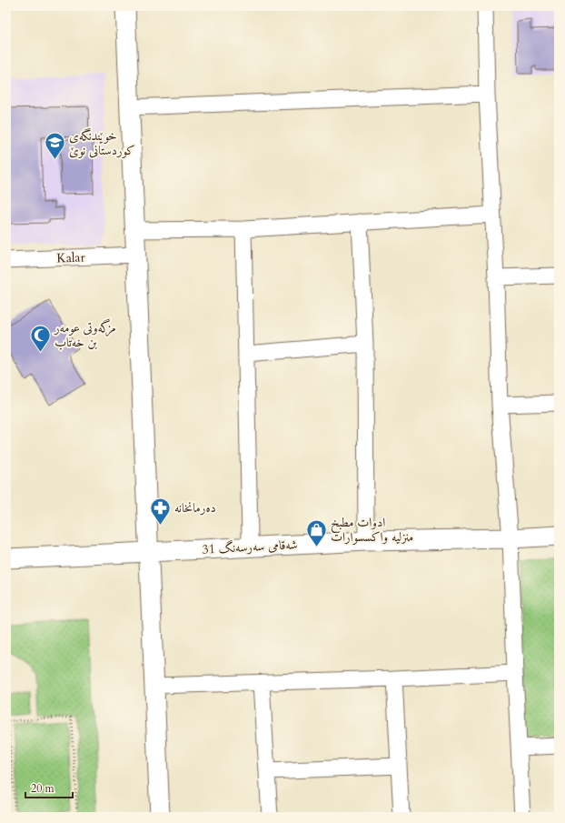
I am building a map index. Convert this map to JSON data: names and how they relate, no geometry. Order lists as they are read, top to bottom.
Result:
{
  "streets": {
    "street": ["Kalar", "شەقامی سەرسەنگ 31"]
  },
  "places": {
    "school or university": ["خوێندنگەی کوردستانی نوێ"],
    "mosque": ["مزگەوتی عومەر بن خەتاب"],
    "pharmacy": ["دەرمانخانە"],
    "shop": ["ادوات مطبخ منزليه واكسسوارات"]
  },
  "scale_bar": "20 m"
}
